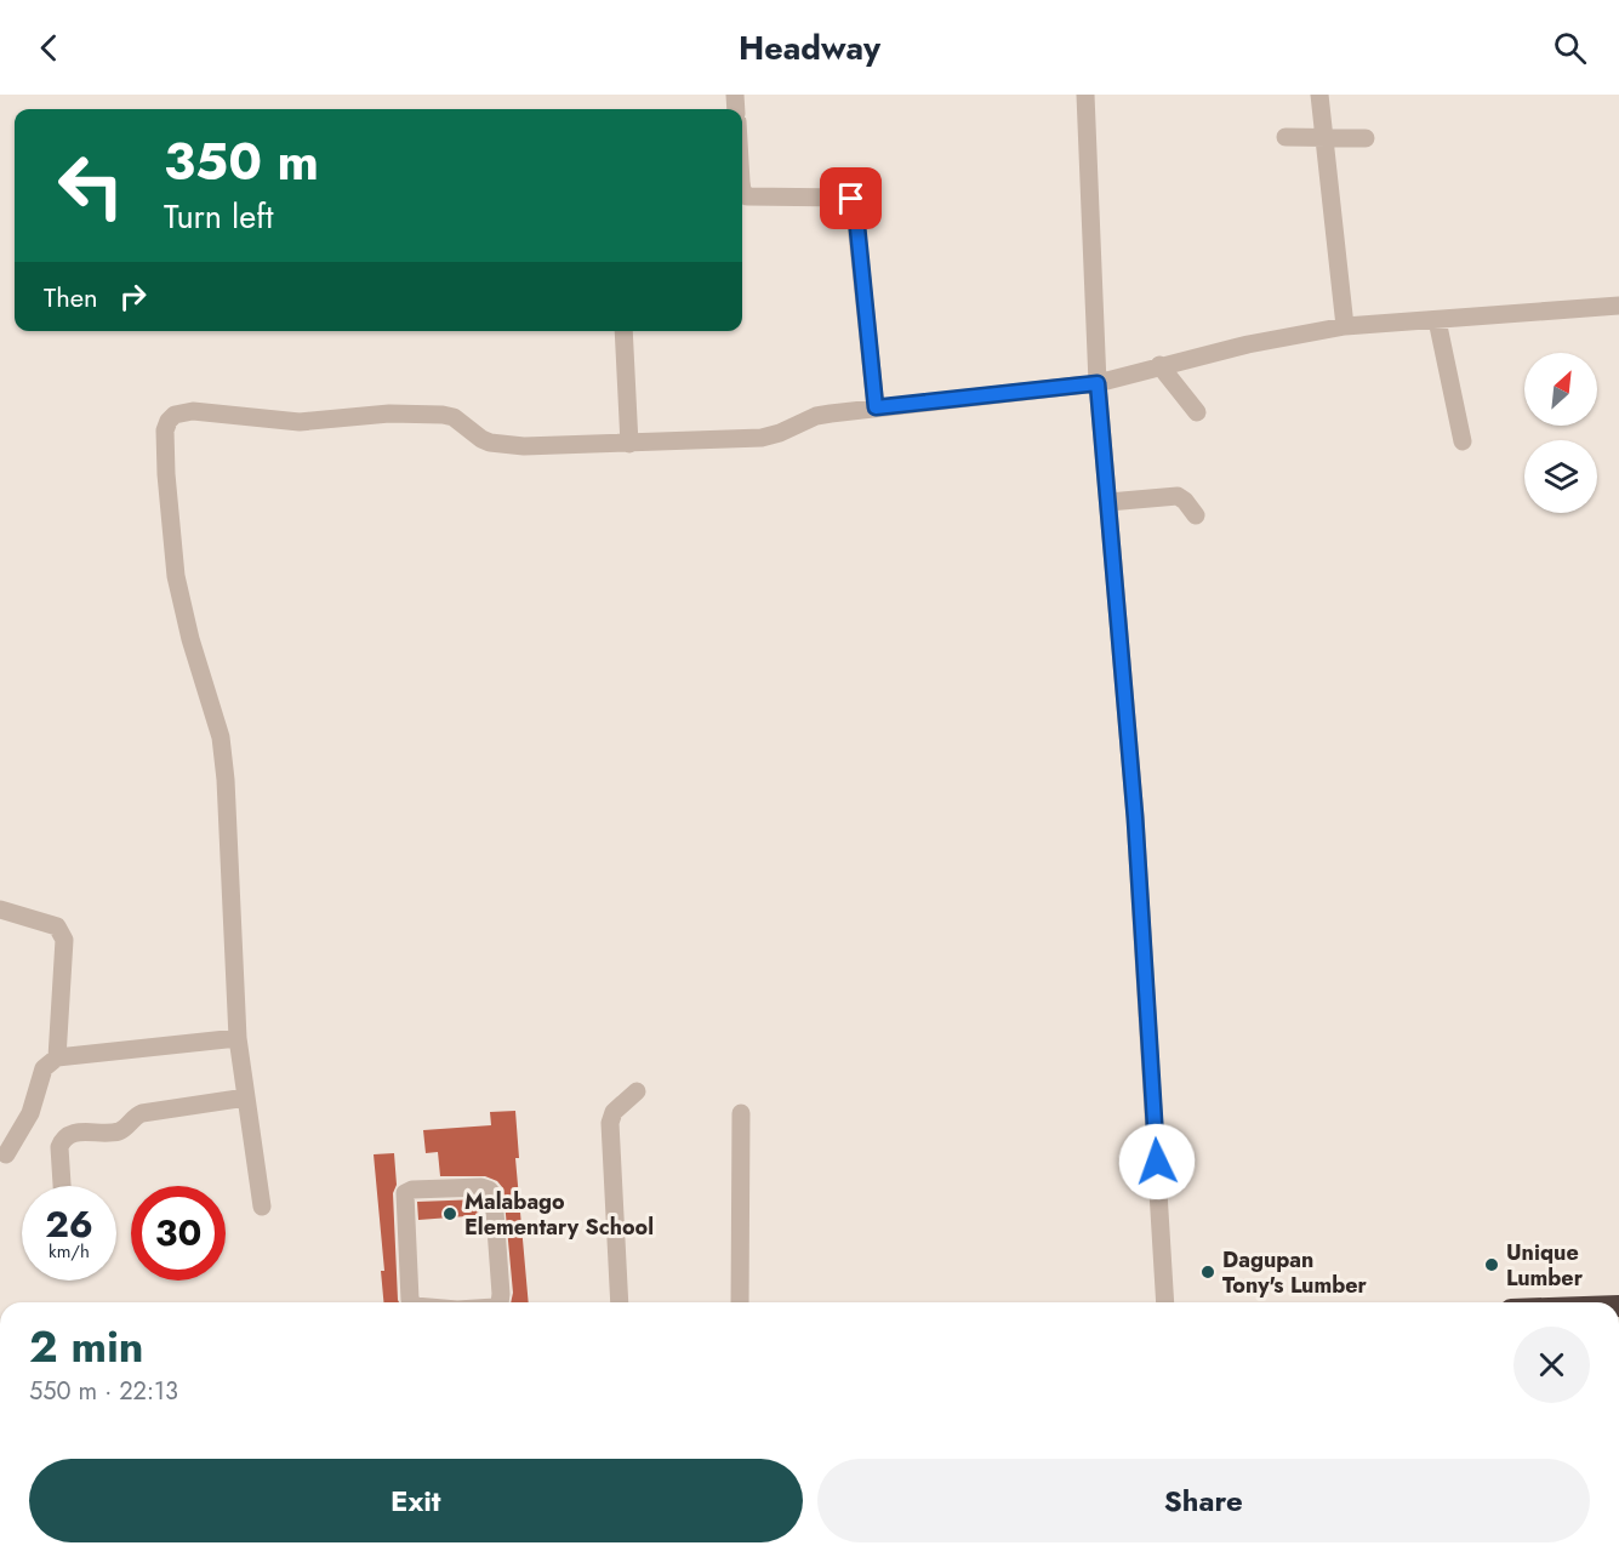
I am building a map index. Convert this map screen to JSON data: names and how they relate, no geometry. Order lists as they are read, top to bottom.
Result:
{
  "places": ["Malabago Elementary School", "Unique Lumber", "Dagupan Tony's Lumber"],
  "north": "top right",
  "page": {
    "header": "Headway",
    "turn": ["350 m", "Turn left"],
    "then": "Then",
    "speed": "26 km/h",
    "limit": "30",
    "heading": ["2 min", "550 m · 22:13"],
    "buttons": ["Exit", "Share"]
  }
}
